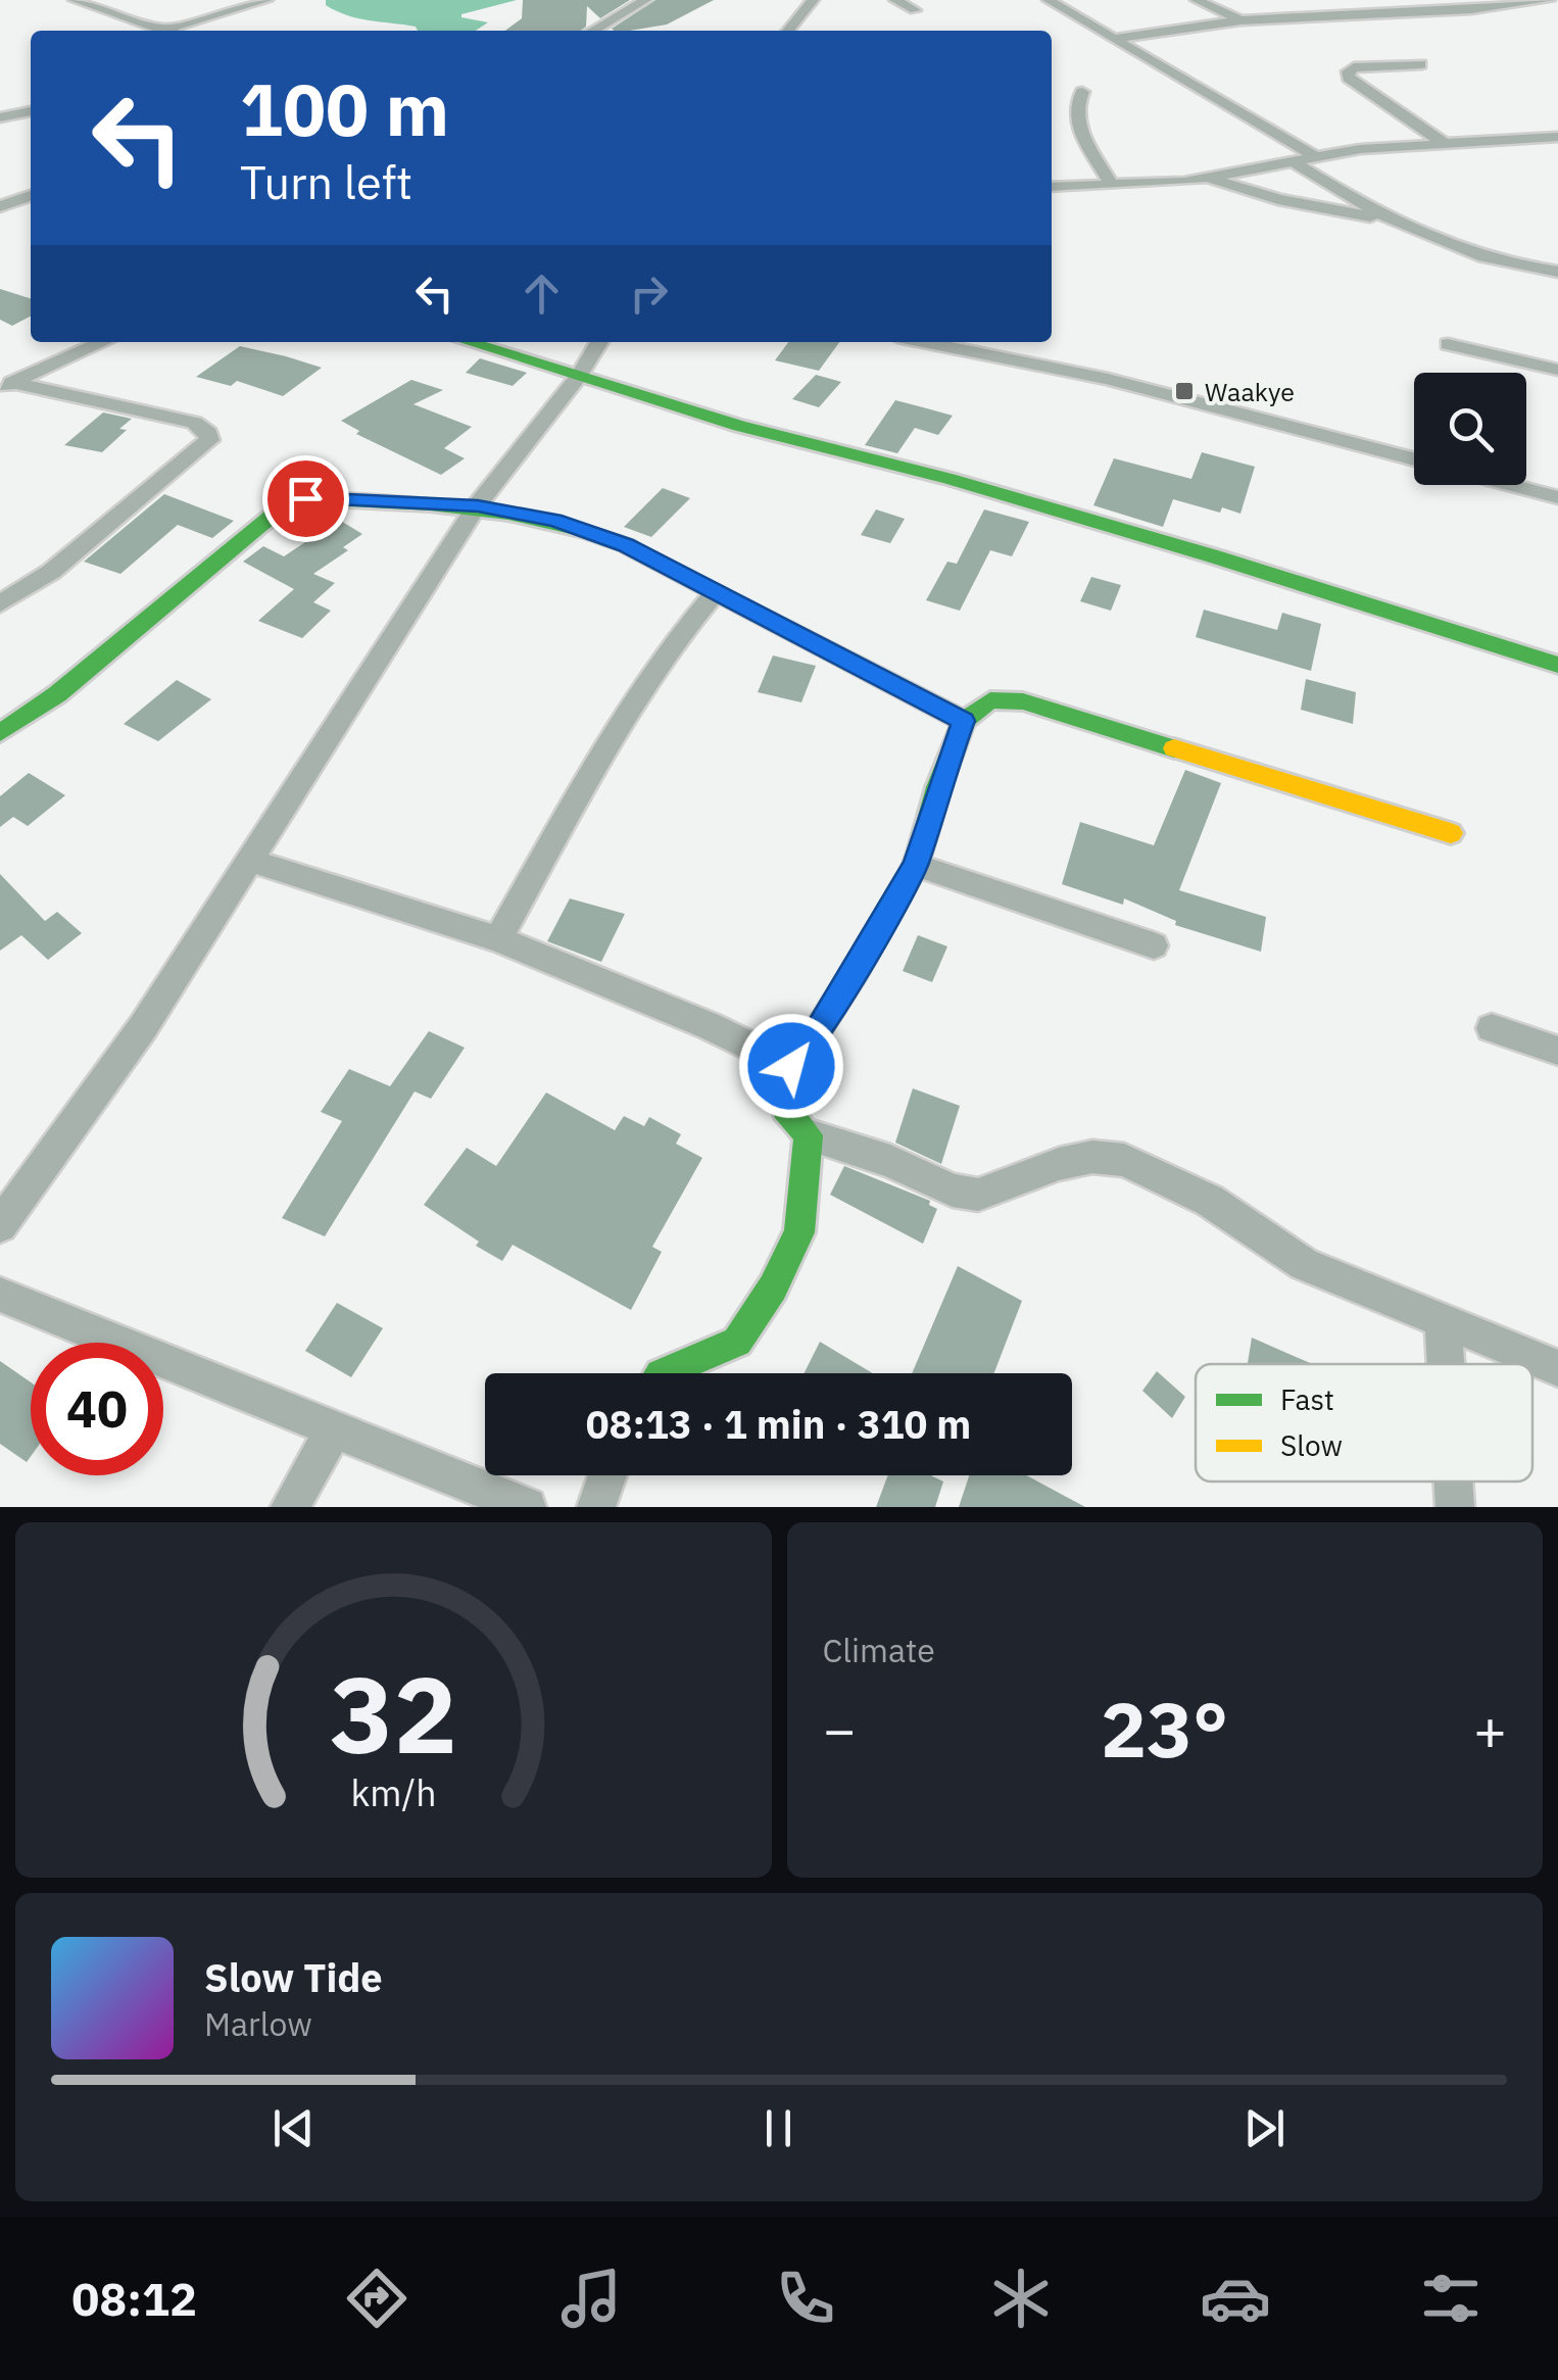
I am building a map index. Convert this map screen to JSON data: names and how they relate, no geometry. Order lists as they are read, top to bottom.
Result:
{
  "places": {
    "transit": ["Waakye"]
  },
  "legend": ["Fast", "Slow"],
  "page": {
    "turn": ["100 m", "Turn left"],
    "limit": "40",
    "trip": "08:13 · 1 min · 310 m",
    "tile": "Climate",
    "heat": ["−", "23°", "+"],
    "song": ["Slow Tide", "Marlow"],
    "tabs": "08:12",
    "gauge": ["32", "km/h"]
  }
}
